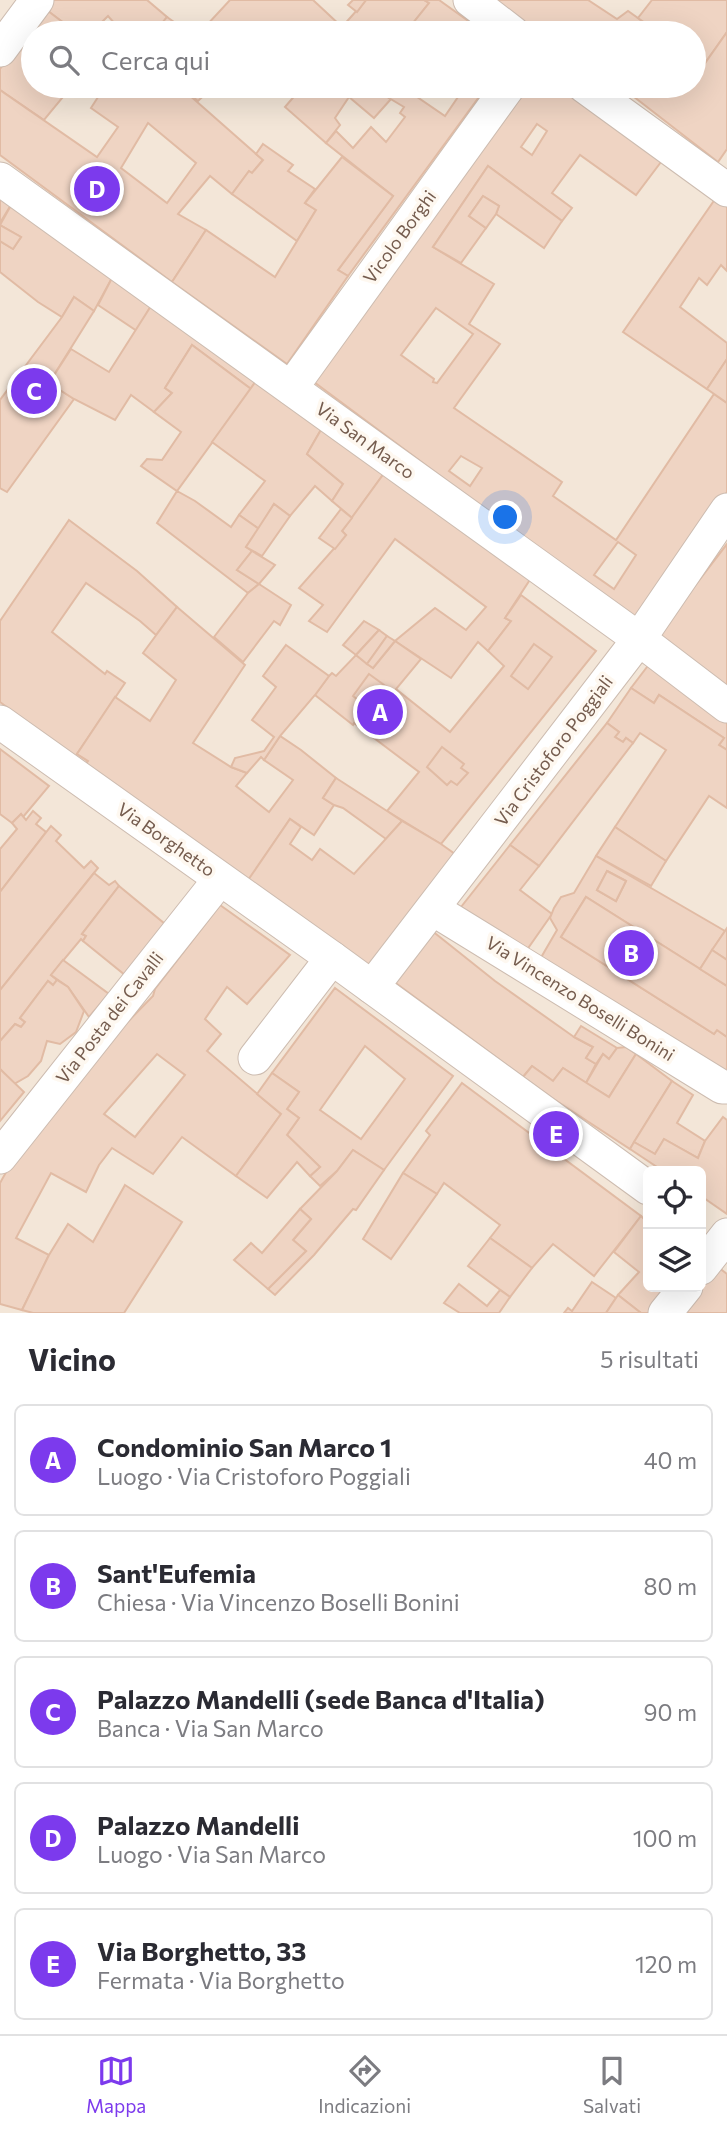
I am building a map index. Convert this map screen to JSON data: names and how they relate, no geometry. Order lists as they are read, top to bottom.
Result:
{
  "streets": {
    "street": [
      "Vicolo Borghi",
      "Via San Marco",
      "Via Cristoforo Poggiali",
      "Via Borghetto",
      "Via Vincenzo Boselli Bonini",
      "Via Posta dei Cavalli"
    ]
  },
  "crossings": [
    ["Vicolo Borghi", "Via San Marco"],
    ["Via San Marco", "Via Cristoforo Poggiali"],
    ["Via Cristoforo Poggiali", "Via Borghetto"],
    ["Via Cristoforo Poggiali", "Via Vincenzo Boselli Bonini"],
    ["Via Borghetto", "Via Posta dei Cavalli"]
  ],
  "page": {
    "search": "Cerca qui",
    "pins": [
      "D",
      "C",
      "A",
      "B",
      "E"
    ],
    "heading": ["Vicino", "5 risultati"],
    "list": [
      {
        "mark": "A",
        "name": "Condominio San Marco 1",
        "note": "Luogo · Via Cristoforo Poggiali",
        "value": "40 m"
      },
      {
        "mark": "B",
        "name": "Sant'Eufemia",
        "note": "Chiesa · Via Vincenzo Boselli Bonini",
        "value": "80 m"
      },
      {
        "mark": "C",
        "name": "Palazzo Mandelli (sede Banca d'Italia)",
        "note": "Banca · Via San Marco",
        "value": "90 m"
      },
      {
        "mark": "D",
        "name": "Palazzo Mandelli",
        "note": "Luogo · Via San Marco",
        "value": "100 m"
      },
      {
        "mark": "E",
        "name": "Via Borghetto, 33",
        "note": "Fermata · Via Borghetto",
        "value": "120 m"
      }
    ],
    "nav": ["Mappa", "Indicazioni", "Salvati"]
  }
}
